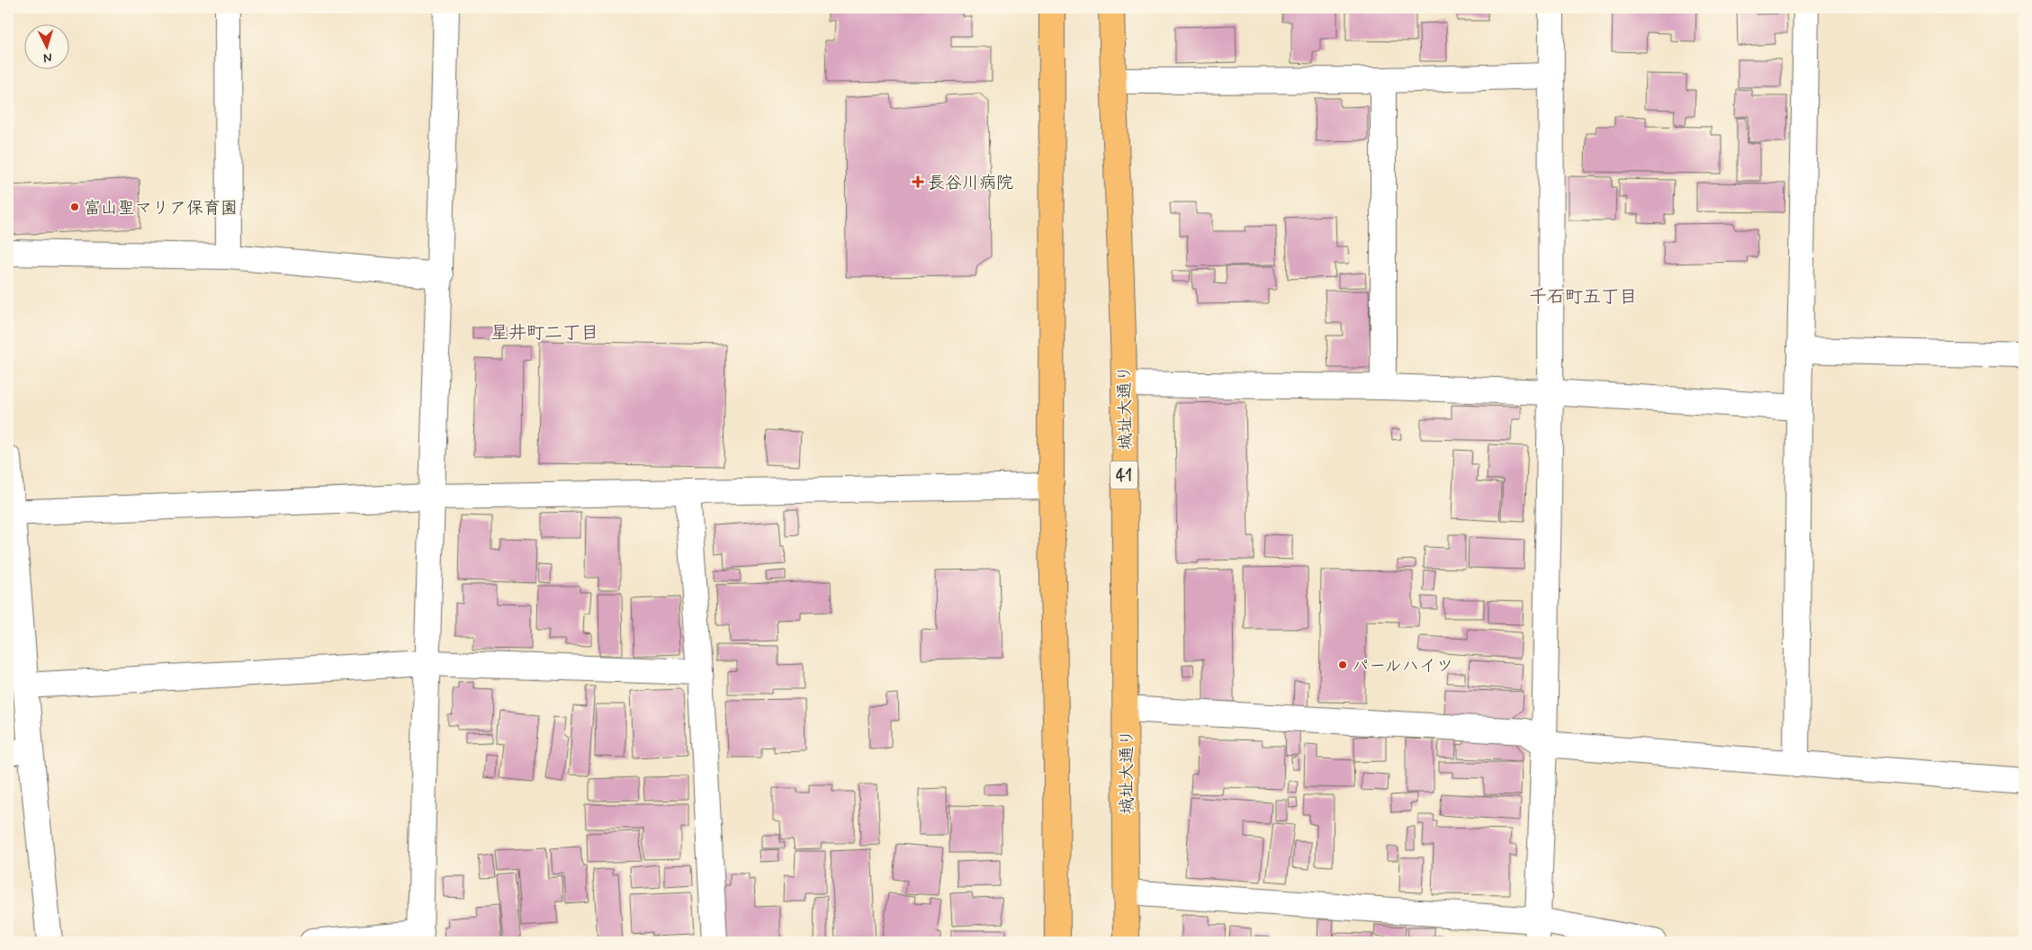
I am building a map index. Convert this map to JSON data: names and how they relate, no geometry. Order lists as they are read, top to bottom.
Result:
{
  "streets": {
    "highway": ["城址大通り", "41"]
  },
  "districts": ["千石町五丁目", "星井町二丁目"],
  "places": {
    "health": ["長谷川病院"],
    "other": ["富山聖マリア保育園", "パールハイツ"]
  },
  "north": "bottom"
}
